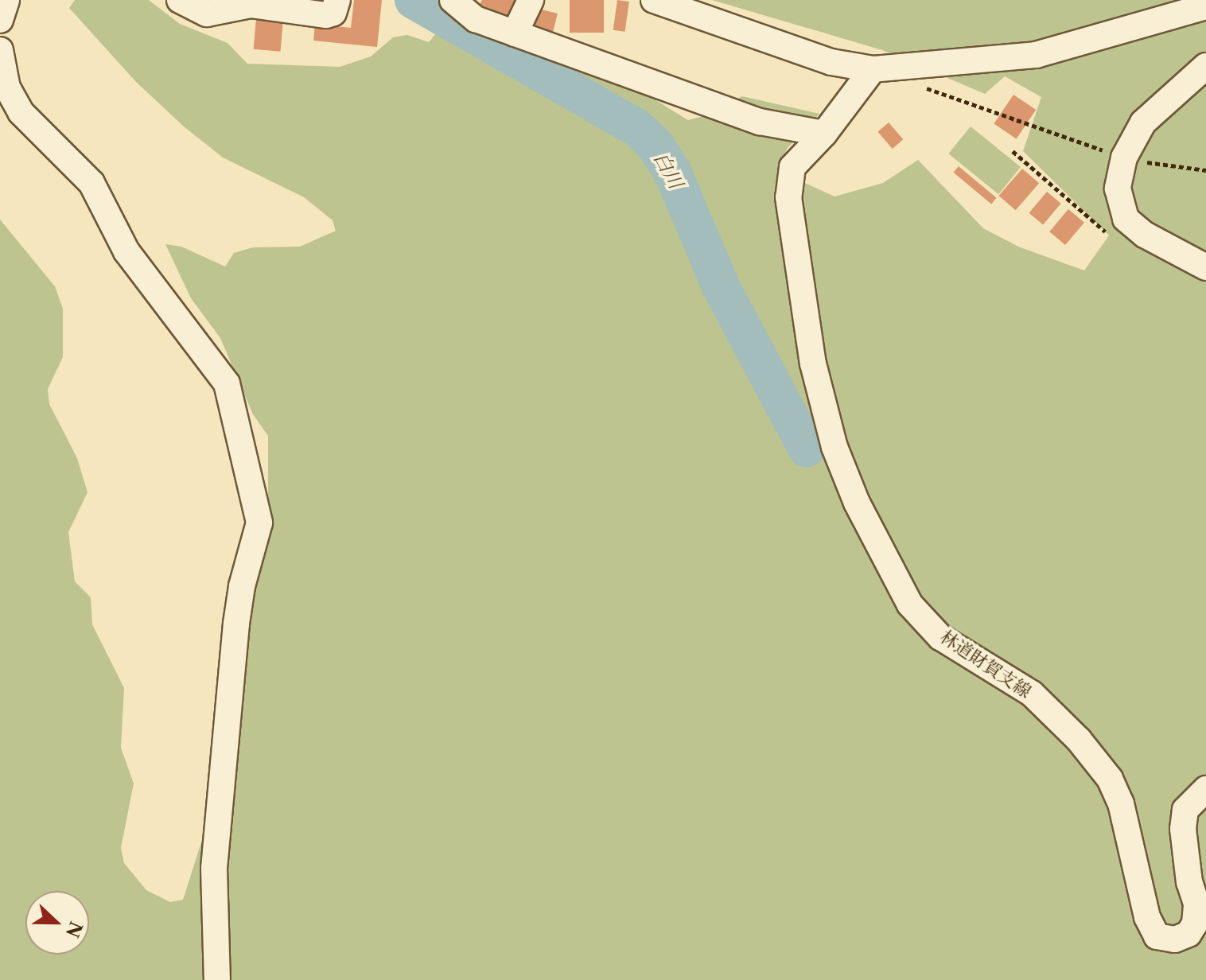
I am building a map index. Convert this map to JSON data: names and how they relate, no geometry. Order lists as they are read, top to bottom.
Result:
{
  "streets": {
    "street": ["林道財賀支線"]
  },
  "water": ["白川"],
  "north": "right"
}
